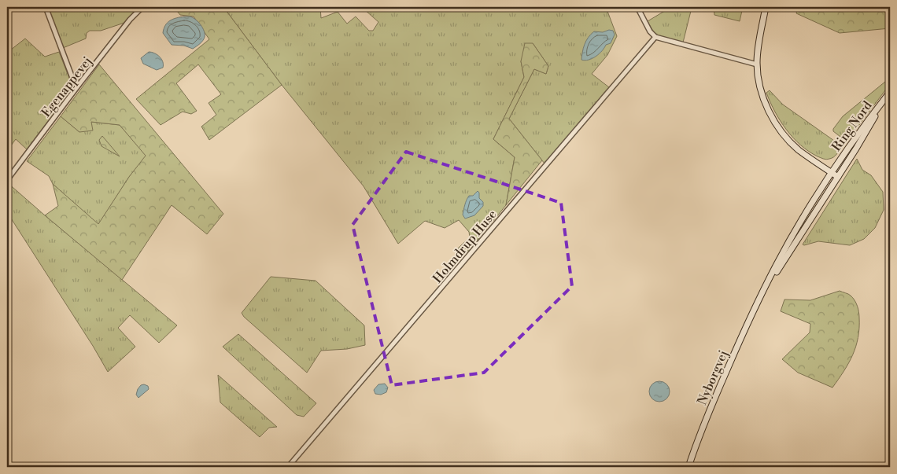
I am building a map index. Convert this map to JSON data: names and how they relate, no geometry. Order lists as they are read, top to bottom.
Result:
{
  "streets": {
    "main road": ["Ring Nord", "Nyborgvej"],
    "street": ["Egenappevej", "Holmdrup Huse"]
  },
  "crossings": [
    ["Ring Nord", "Nyborgvej"]
  ]
}
